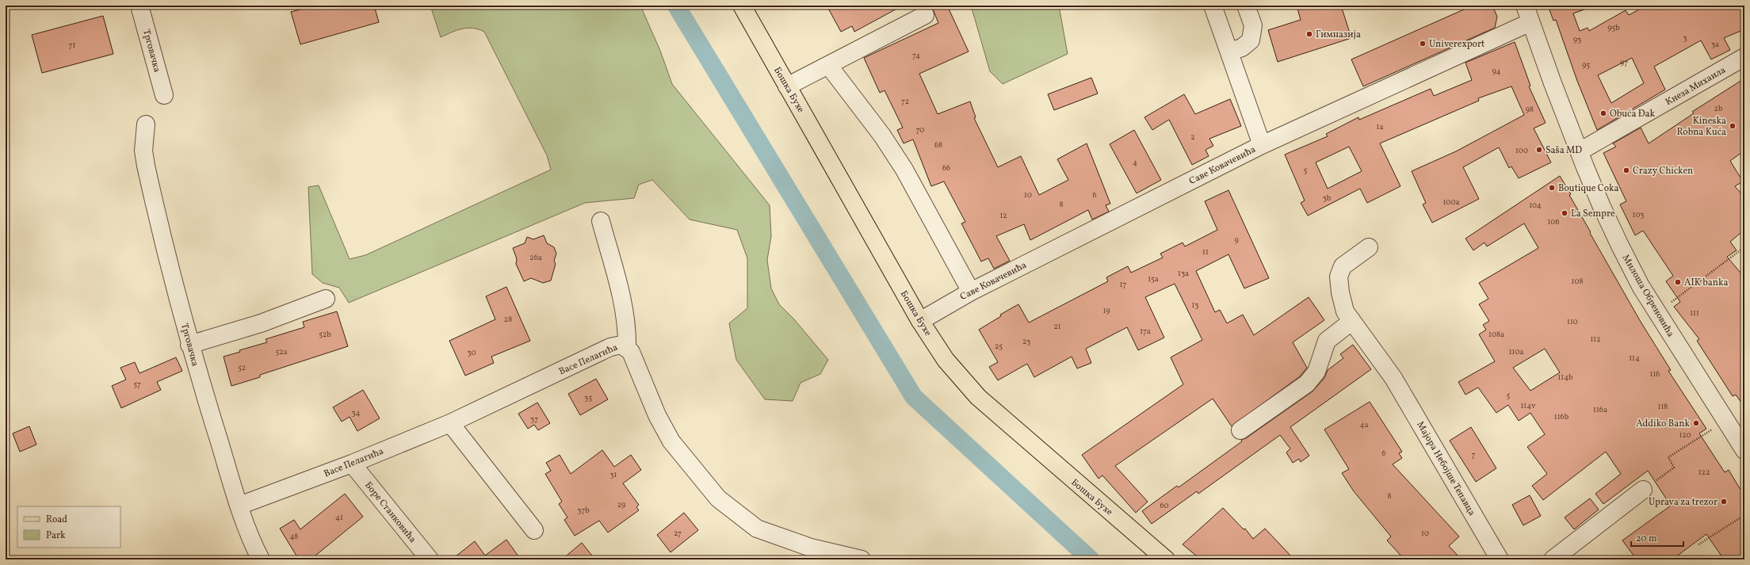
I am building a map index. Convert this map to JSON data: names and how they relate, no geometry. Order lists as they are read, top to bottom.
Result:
{
  "streets": {
    "main road": ["Бошка Бухе"],
    "street": [
      "Трговачка",
      "Кнеза Михаила",
      "Саве Ковачевића",
      "Милоша Обреновића",
      "Васе Пелагића",
      "Мајора Небојше Тепавца",
      "Боре Станковића"
    ]
  },
  "crossings": [
    ["Трговачка", "Васе Пелагића"],
    ["Кнеза Михаила", "Милоша Обреновића"],
    ["Бошка Бухе", "Саве Ковачевића"],
    ["Саве Ковачевића", "Милоша Обреновића"],
    ["Васе Пелагића", "Боре Станковића"]
  ],
  "places": [
    "Гимназија",
    "Univerexport",
    "Obuća Đak",
    "Kineska Robna Kuća",
    "Saša MD",
    "Crazy Chicken",
    "Boutique Coka",
    "La Sempre",
    "AIK banka",
    "Addiko Bank",
    "Uprava za trezor"
  ],
  "house_numbers": [
    "95b",
    "3",
    "93",
    "3a",
    "71",
    "74",
    "97",
    "95",
    "94",
    "72",
    "2b",
    "98",
    "1a",
    "70",
    "2",
    "68",
    "100",
    "4",
    "66",
    "5",
    "10",
    "6",
    "3b",
    "100a",
    "8",
    "104",
    "103",
    "12",
    "106",
    "9",
    "11",
    "26a",
    "13a",
    "15a",
    "108",
    "17",
    "13",
    "19",
    "111",
    "28",
    "110",
    "21",
    "17a",
    "52b",
    "108a",
    "112",
    "23",
    "25",
    "52a",
    "110a",
    "30",
    "114",
    "52",
    "116",
    "114b",
    "57",
    "5",
    "35",
    "114v",
    "118",
    "116a",
    "34",
    "116b",
    "37",
    "4a",
    "120",
    "6",
    "7",
    "122",
    "31",
    "8",
    "29",
    "60",
    "37b",
    "41",
    "27",
    "10",
    "48"
  ],
  "legend": ["Road", "Park"],
  "scale_bar": "20 m"
}
